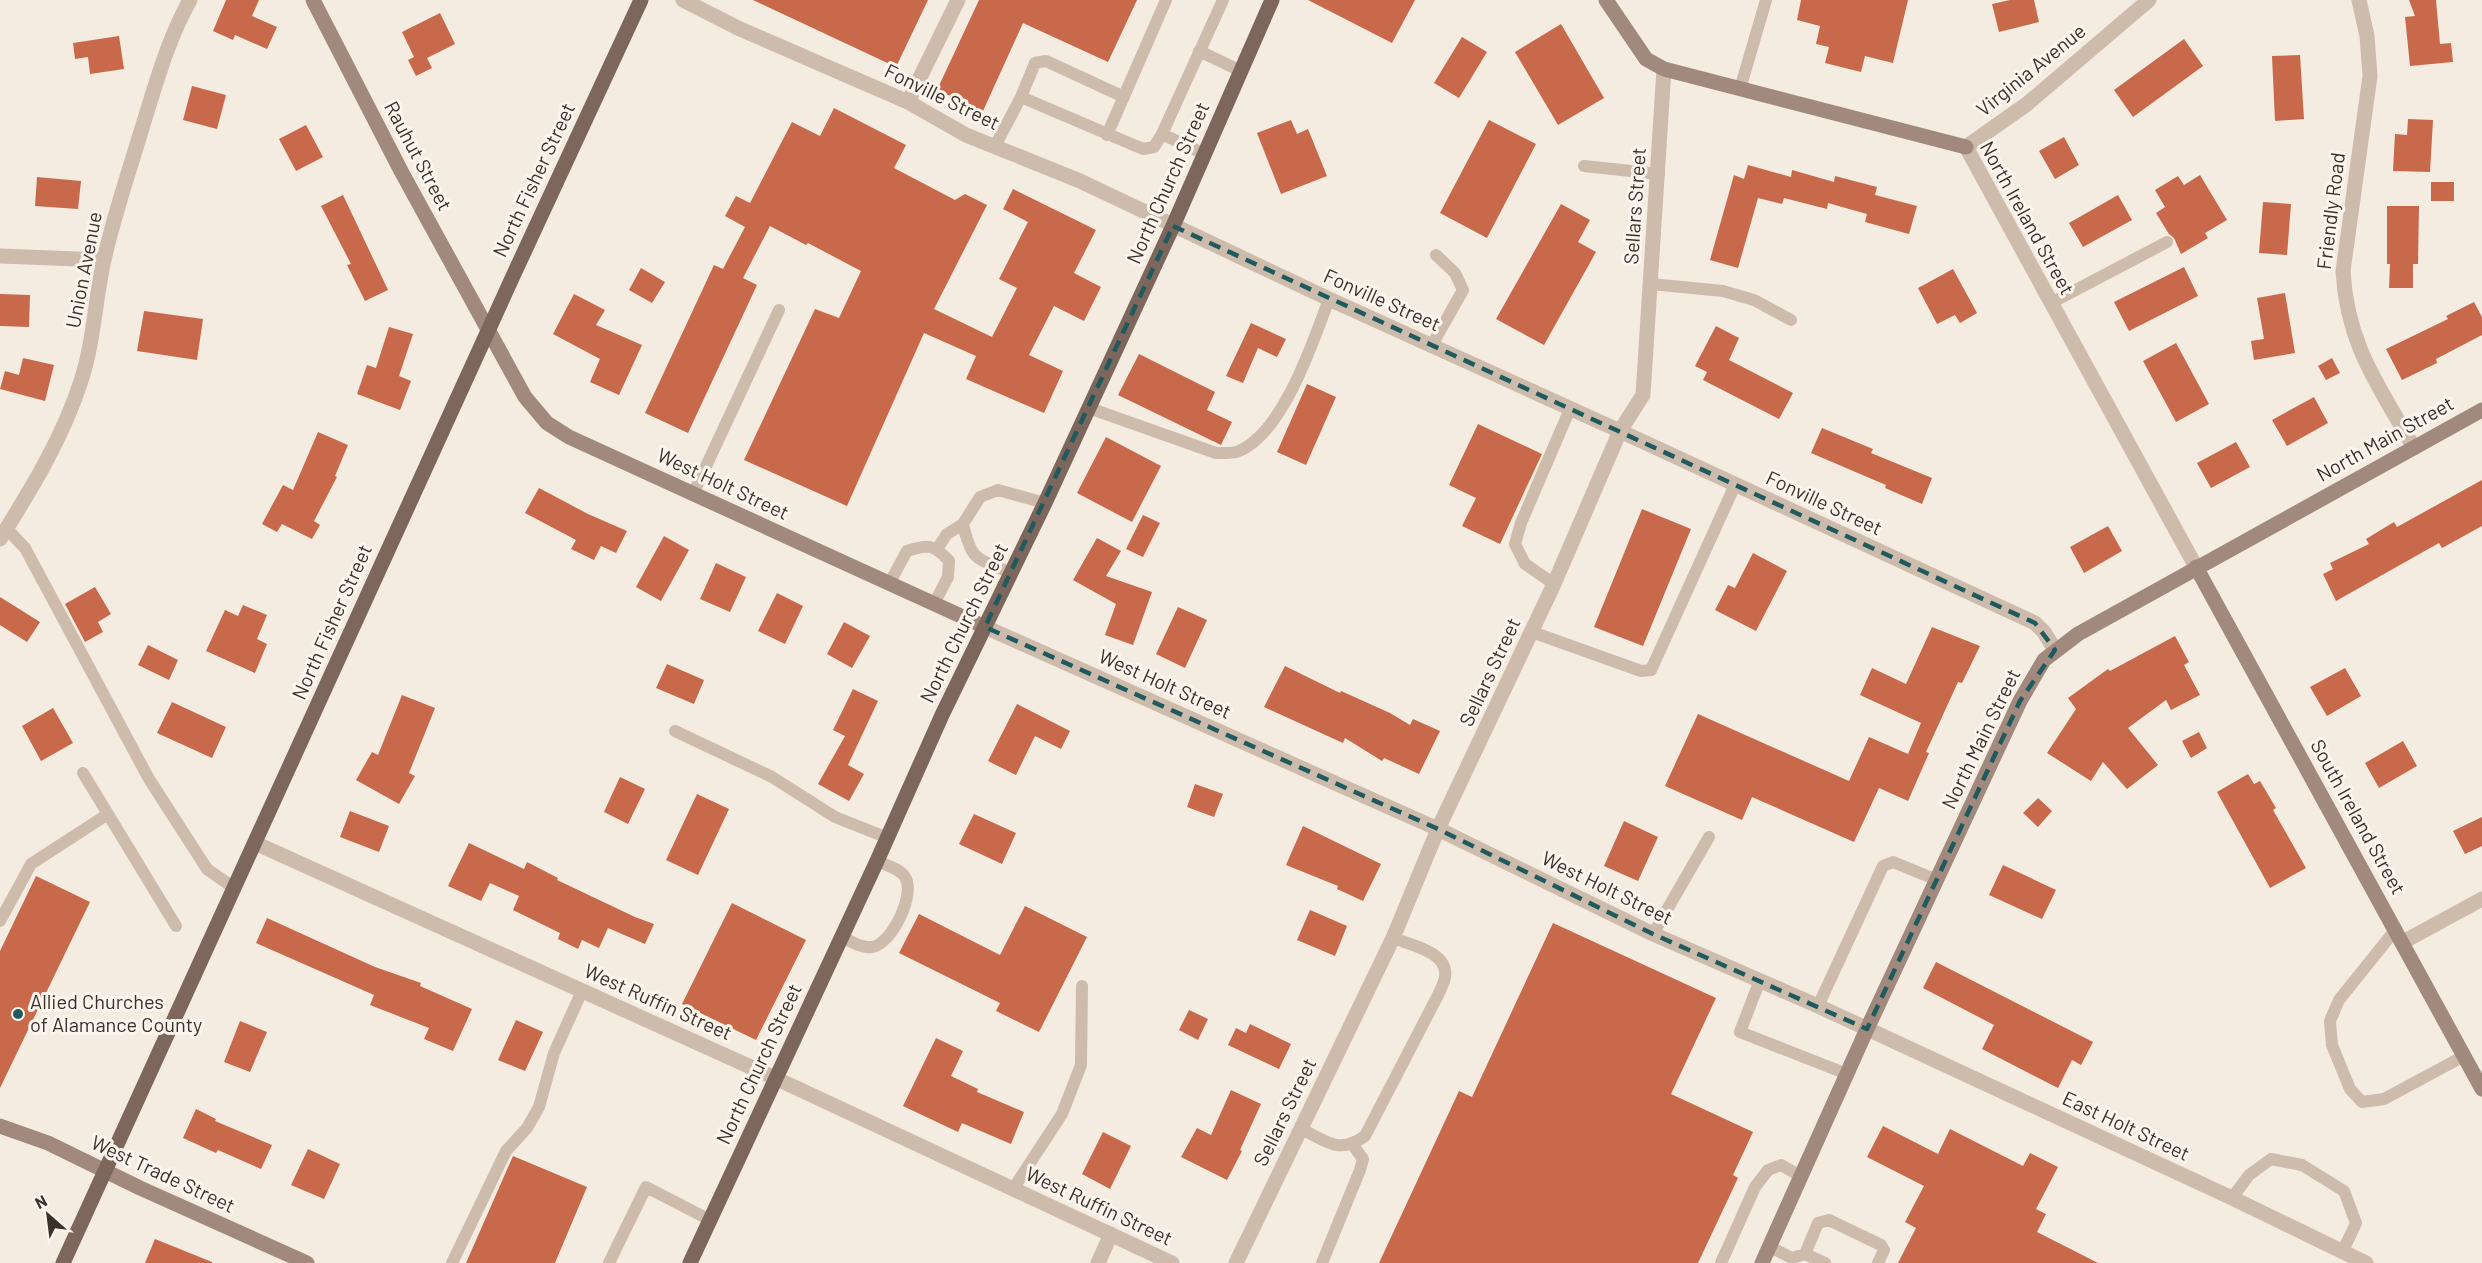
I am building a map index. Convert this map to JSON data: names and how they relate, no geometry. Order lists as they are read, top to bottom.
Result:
{
  "streets": {
    "main road": ["North Fisher Street", "North Church Street"],
    "street": [
      "Virginia Avenue",
      "Fonville Street",
      "Rauhut Street",
      "Sellars Street",
      "Friendly Road",
      "North Ireland Street",
      "Union Avenue",
      "North Main Street",
      "West Holt Street",
      "South Ireland Street",
      "West Ruffin Street",
      "East Holt Street",
      "West Trade Street"
    ]
  },
  "crossings": [
    ["Virginia Avenue", "North Ireland Street"],
    ["Fonville Street", "North Church Street"],
    ["Fonville Street", "Sellars Street"],
    ["Fonville Street", "North Main Street"],
    ["Rauhut Street", "North Fisher Street"],
    ["Rauhut Street", "West Holt Street"],
    ["North Fisher Street", "West Holt Street"],
    ["North Fisher Street", "West Ruffin Street"],
    ["North Fisher Street", "West Trade Street"],
    ["North Church Street", "West Holt Street"],
    ["North Church Street", "West Ruffin Street"],
    ["Sellars Street", "North Ireland Street"],
    ["Sellars Street", "West Holt Street"],
    ["Friendly Road", "North Main Street"],
    ["North Ireland Street", "North Main Street"],
    ["North Ireland Street", "South Ireland Street"],
    ["North Main Street", "West Holt Street"],
    ["North Main Street", "South Ireland Street"],
    ["North Main Street", "East Holt Street"],
    ["West Holt Street", "East Holt Street"]
  ],
  "places": ["Allied Churches of Alamance County"],
  "north": "top left"
}
